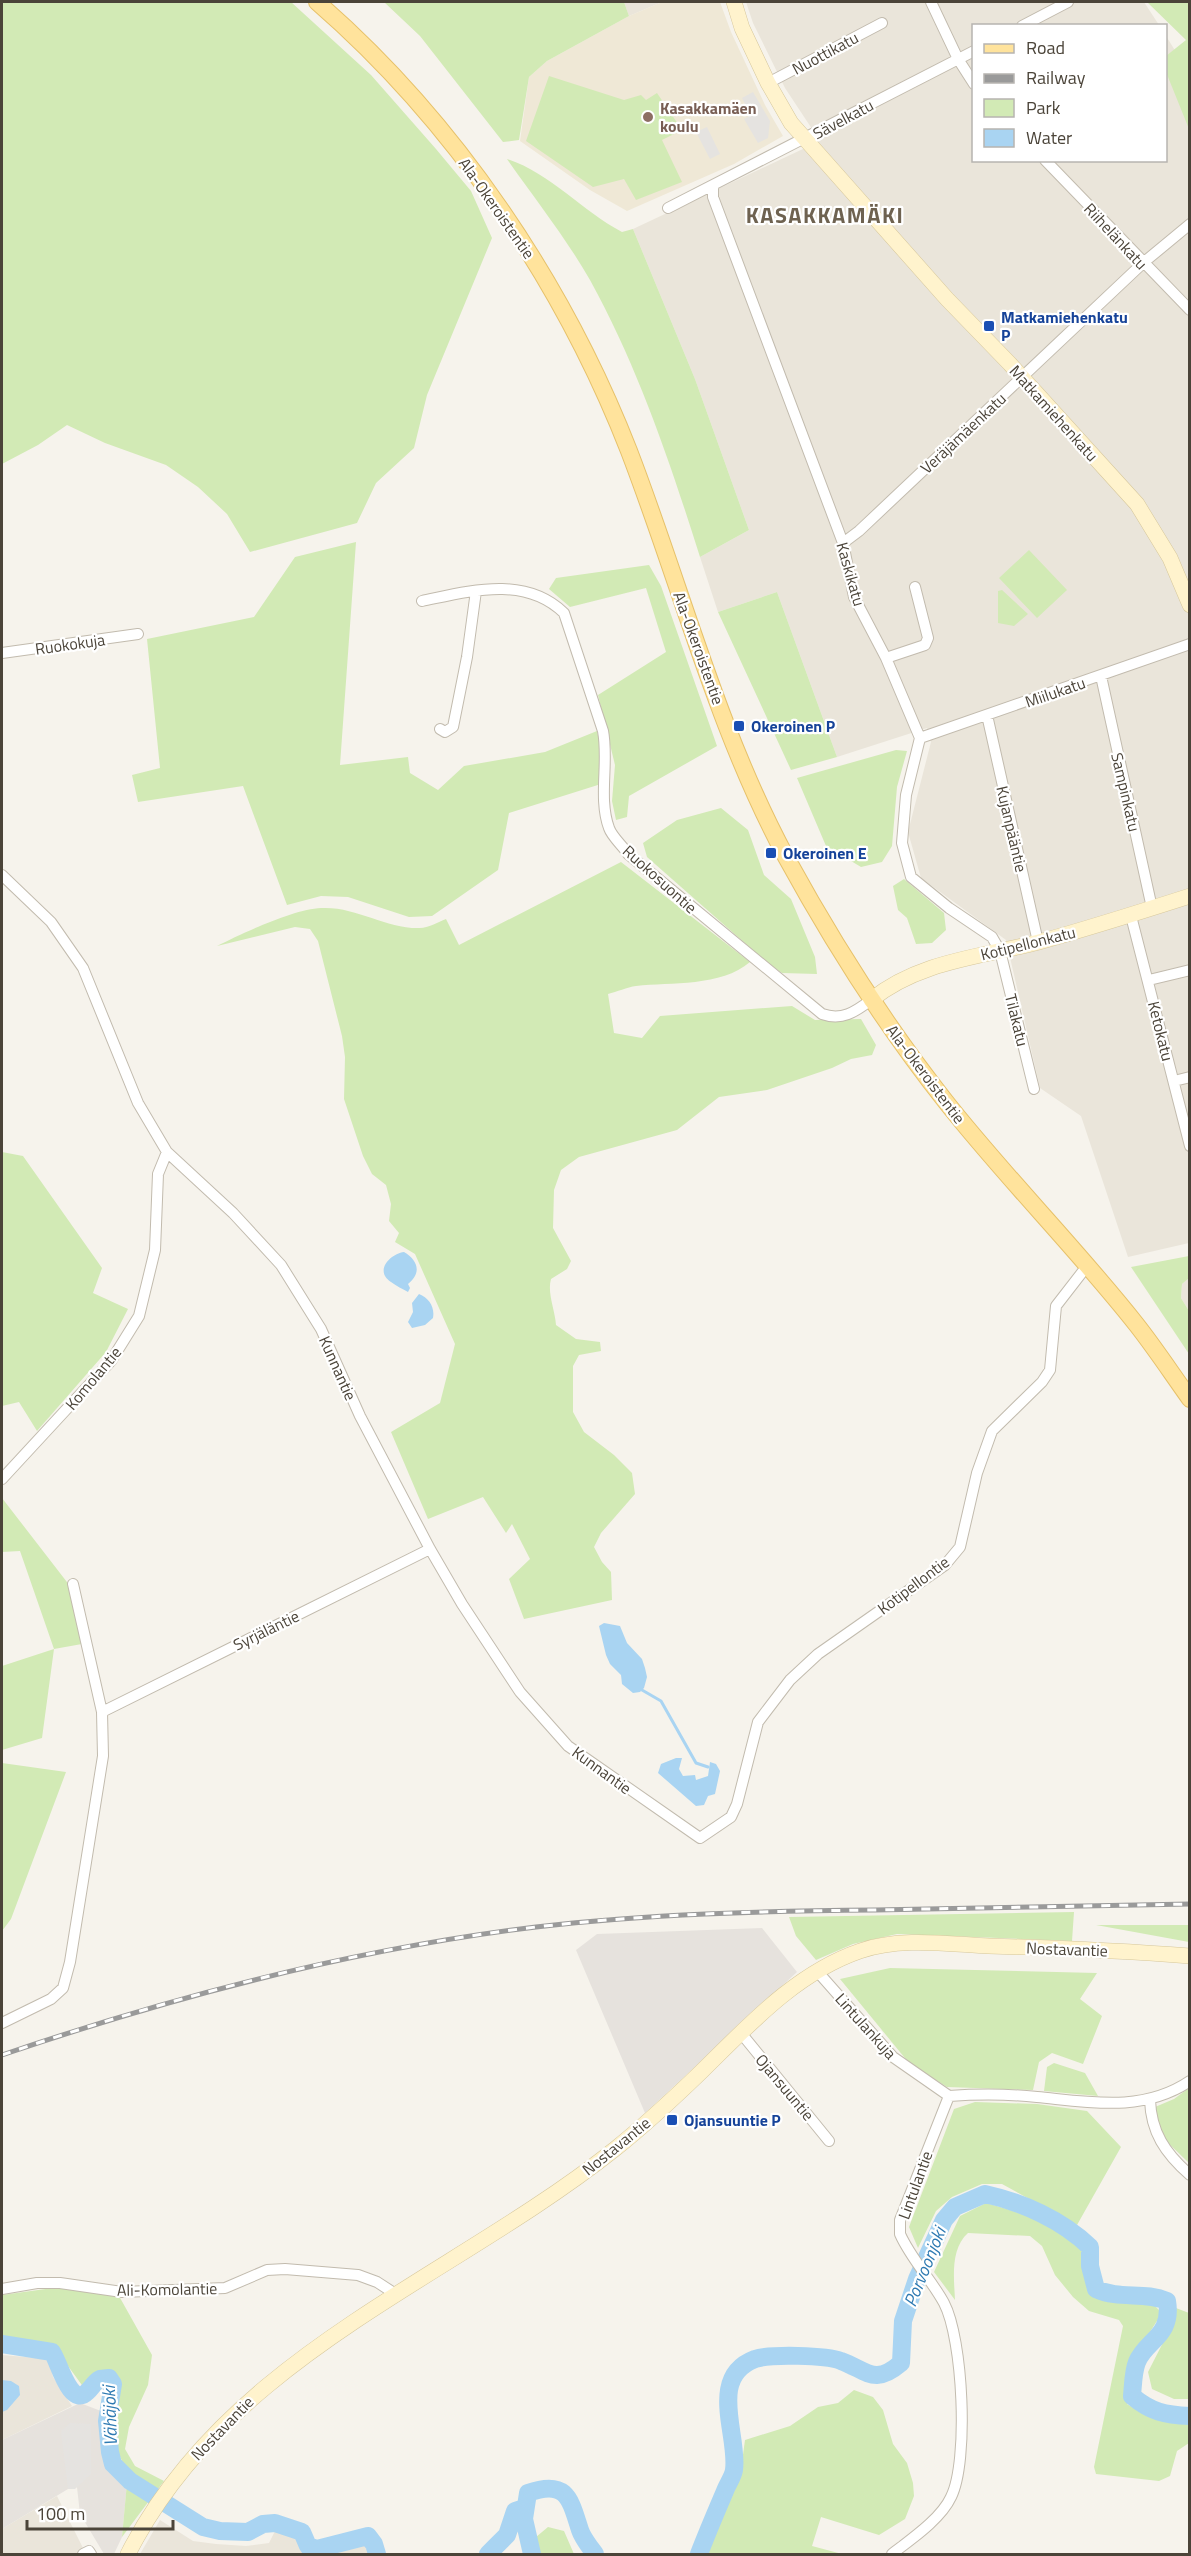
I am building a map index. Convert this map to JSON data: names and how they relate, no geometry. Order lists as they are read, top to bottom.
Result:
{
  "streets": {
    "main road": ["Ala-Okeroistentie"],
    "street": [
      "Nuottikatu",
      "Sävelkatu",
      "Riihelänkatu",
      "Matkamiehenkatu",
      "Veräjämäenkatu",
      "Kaskikatu",
      "Ruokokuja",
      "Miilukatu",
      "Sampinkatu",
      "Kujanpääntie",
      "Ruokosuontie",
      "Kotipellonkatu",
      "Tilakatu",
      "Ketokatu",
      "Kunnantie",
      "Komolantie",
      "Kotipellontie",
      "Syrjäläntie",
      "Nostavantie",
      "Lintulankuja",
      "Ojansuuntie",
      "Lintulantie",
      "Ali-Komolantie"
    ]
  },
  "crossings": [
    ["Nuottikatu", "Matkamiehenkatu"],
    ["Sävelkatu", "Matkamiehenkatu"],
    ["Sävelkatu", "Kaskikatu"],
    ["Ala-Okeroistentie", "Ruokosuontie"],
    ["Ala-Okeroistentie", "Kotipellonkatu"],
    ["Ala-Okeroistentie", "Kotipellontie"],
    ["Riihelänkatu", "Veräjämäenkatu"],
    ["Matkamiehenkatu", "Veräjämäenkatu"],
    ["Veräjämäenkatu", "Kaskikatu"],
    ["Kaskikatu", "Miilukatu"],
    ["Miilukatu", "Sampinkatu"],
    ["Miilukatu", "Kujanpääntie"],
    ["Sampinkatu", "Kotipellonkatu"],
    ["Kujanpääntie", "Kotipellonkatu"],
    ["Ruokosuontie", "Kotipellonkatu"],
    ["Kotipellonkatu", "Tilakatu"],
    ["Kotipellonkatu", "Ketokatu"],
    ["Kunnantie", "Komolantie"],
    ["Kunnantie", "Kotipellontie"],
    ["Kunnantie", "Syrjäläntie"],
    ["Nostavantie", "Lintulankuja"],
    ["Nostavantie", "Ojansuuntie"],
    ["Nostavantie", "Ali-Komolantie"],
    ["Lintulankuja", "Lintulantie"]
  ],
  "districts": ["KASAKKAMÄKI"],
  "water": ["Porvoonjoki", "Vähäjoki"],
  "places": {
    "other": ["Kasakkamäen koulu"],
    "transit": [
      "Matkamiehenkatu P",
      "Okeroinen P",
      "Okeroinen E",
      "Ojansuuntie P"
    ]
  },
  "legend": [
    "Road",
    "Railway",
    "Park",
    "Water"
  ],
  "scale_bar": "100 m"
}
